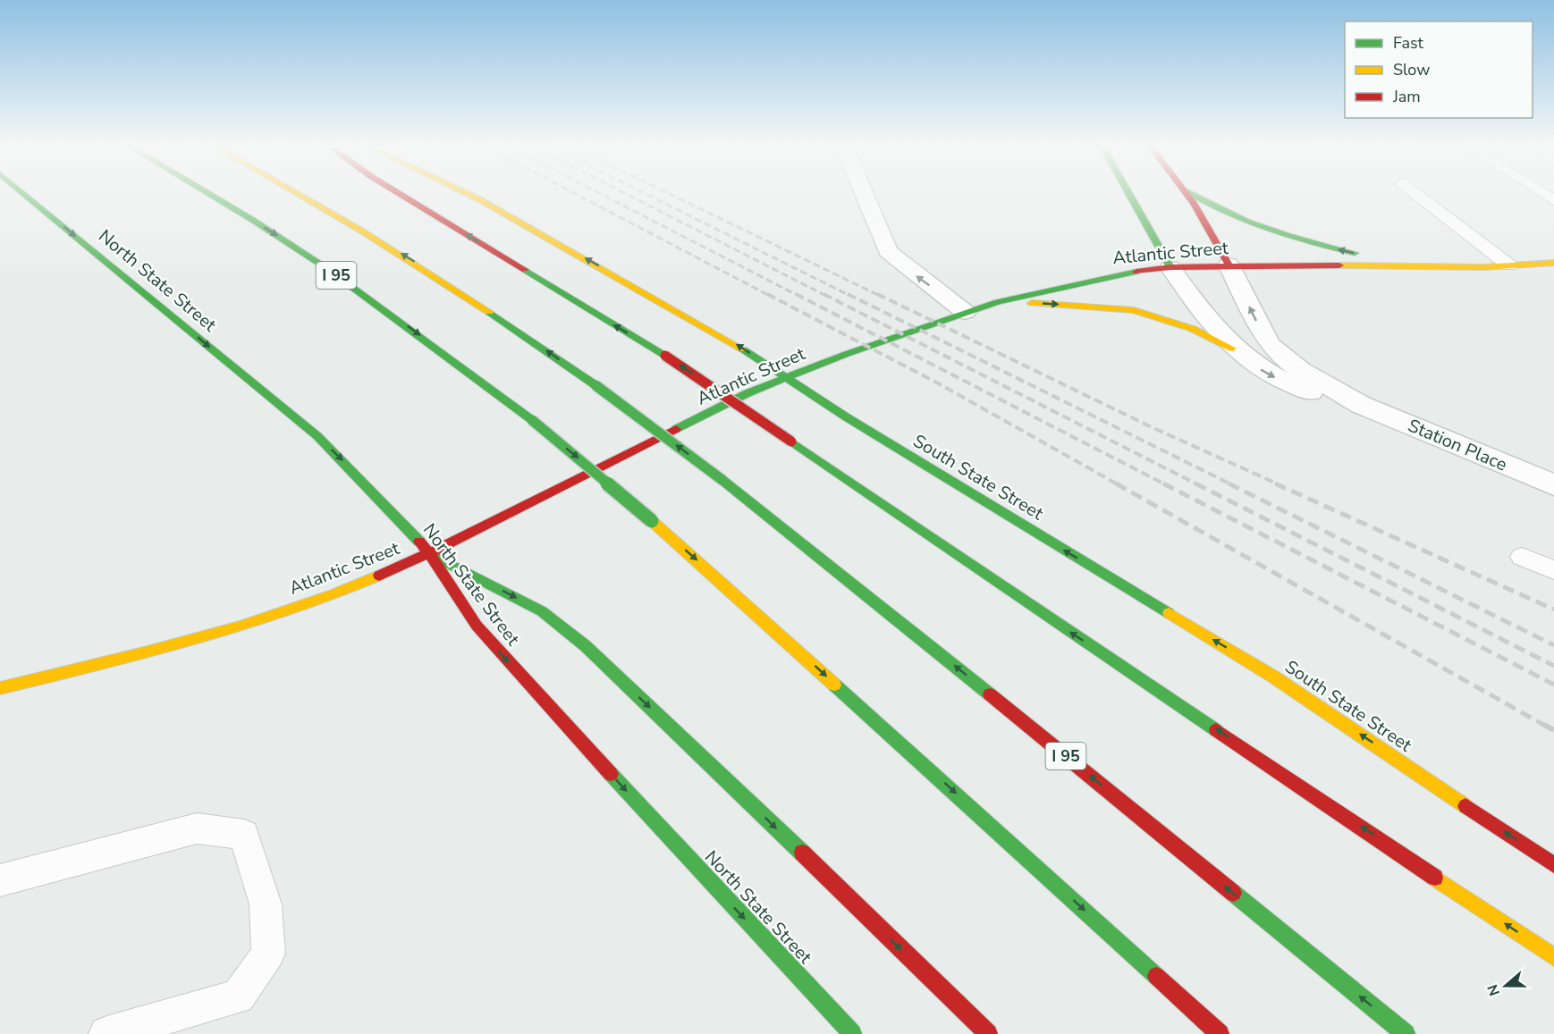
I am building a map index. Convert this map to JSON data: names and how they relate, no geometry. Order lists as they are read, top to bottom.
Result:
{
  "streets": {
    "main road": [
      "Atlantic Street",
      "I 95",
      "North State Street",
      "South State Street"
    ],
    "street": ["Station Place"]
  },
  "crossings": [
    ["Atlantic Street", "North State Street"],
    ["Atlantic Street", "Station Place"],
    ["Atlantic Street", "South State Street"]
  ],
  "legend": ["Fast", "Slow", "Jam"],
  "north": "left"
}
